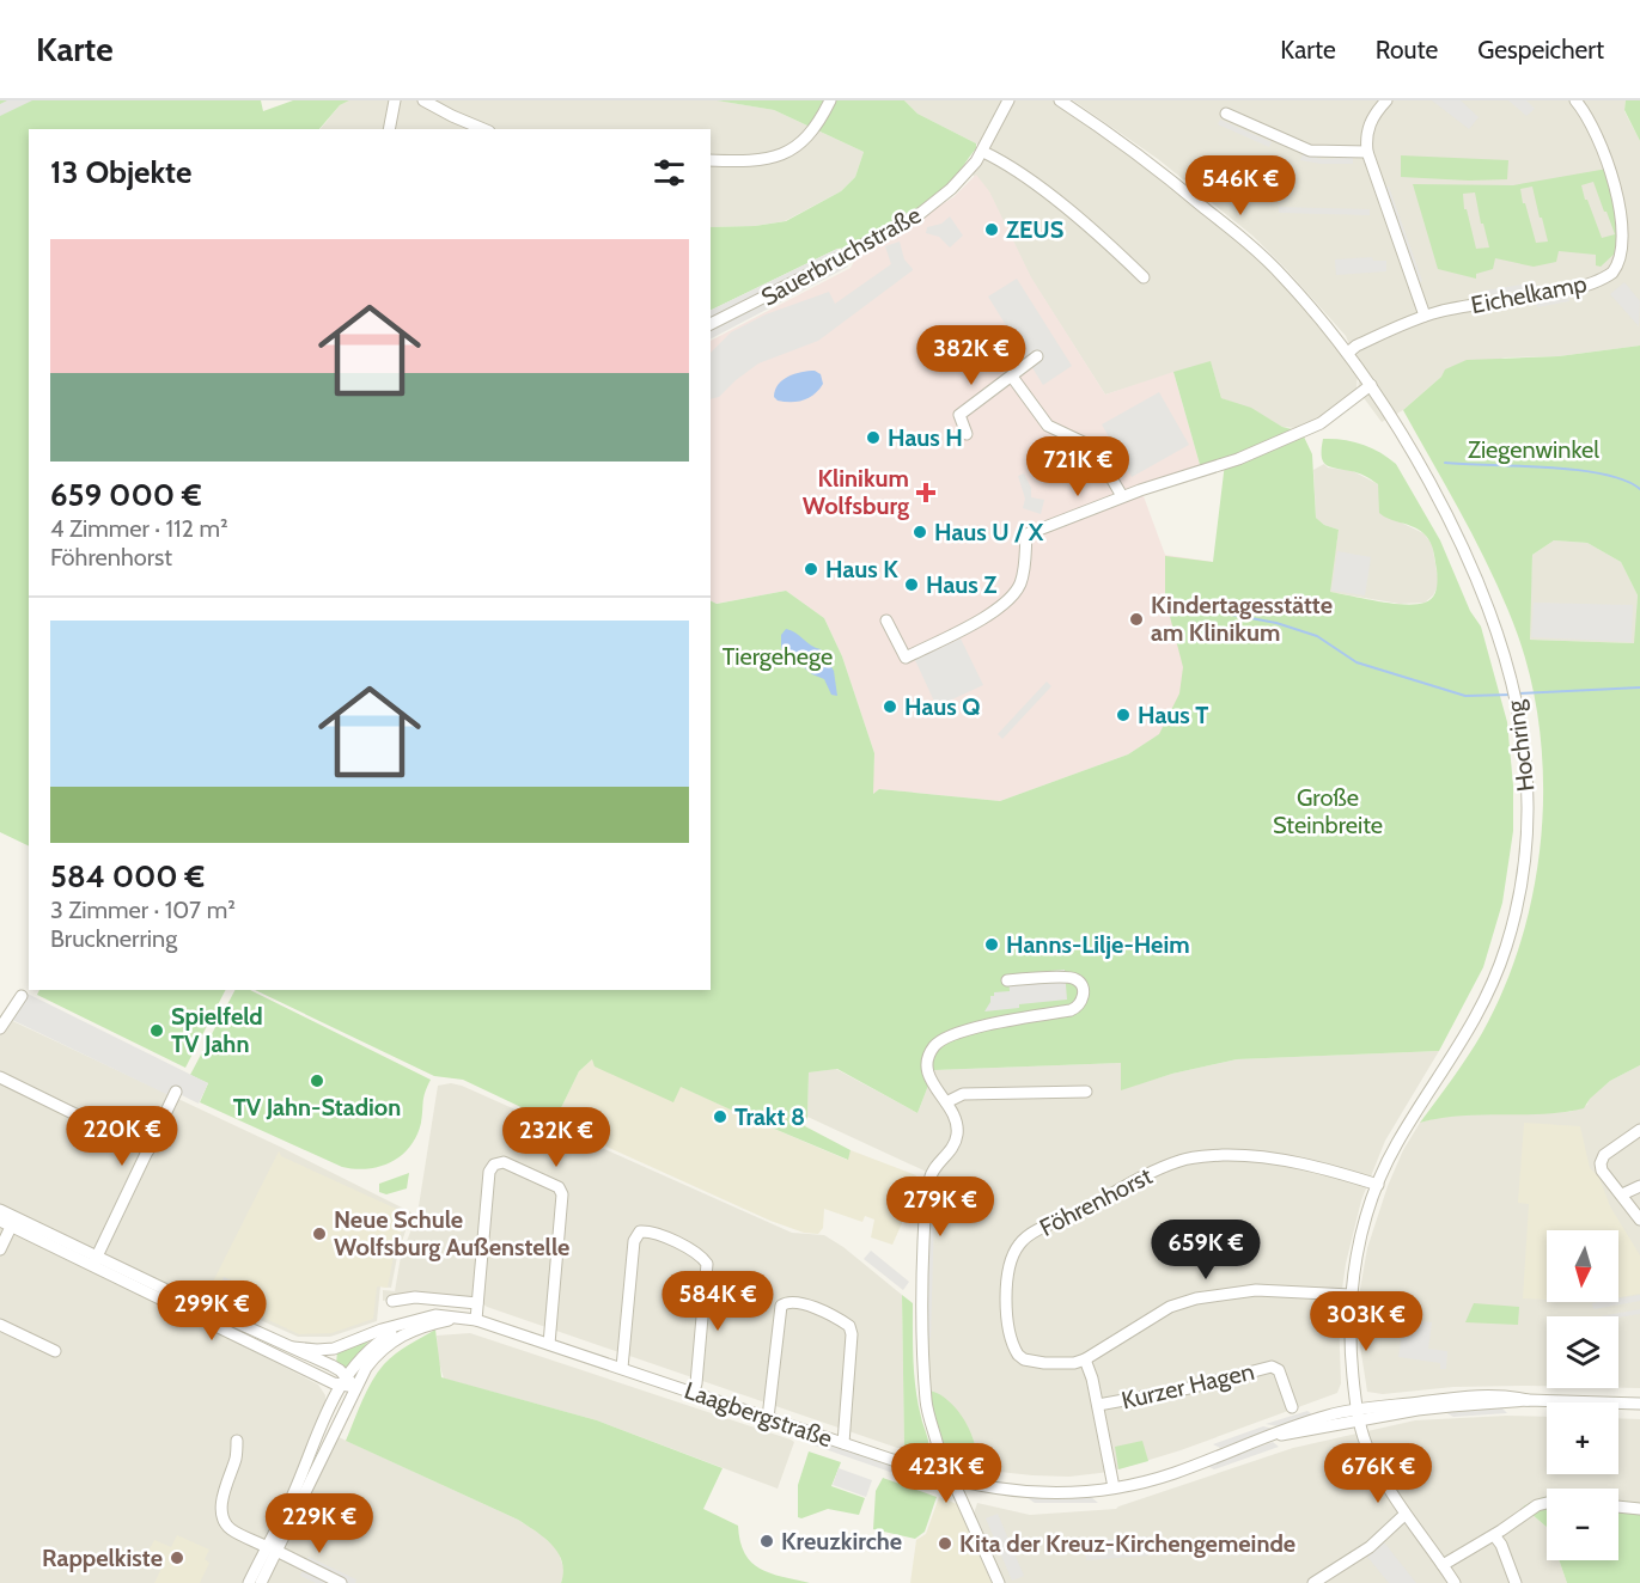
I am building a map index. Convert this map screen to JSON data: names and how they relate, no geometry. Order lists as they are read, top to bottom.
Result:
{
  "streets": {
    "street": [
      "Sauerbruchstraße",
      "Eichelkamp",
      "Hochring",
      "Föhrenhorst",
      "Kurzer Hagen",
      "Laagbergstraße"
    ]
  },
  "crossings": [
    ["Eichelkamp", "Hochring"],
    ["Hochring", "Föhrenhorst"],
    ["Hochring", "Laagbergstraße"],
    ["Föhrenhorst", "Kurzer Hagen"],
    ["Kurzer Hagen", "Laagbergstraße"]
  ],
  "parks": ["Ziegenwinkel", "Tiergehege", "Große Steinbreite"],
  "places": {
    "other": [
      "ZEUS",
      "Haus H",
      "Haus U / X",
      "Haus K",
      "Haus Z",
      "Kindertagesstätte am Klinikum",
      "Haus Q",
      "Haus T",
      "Hanns-Lilje-Heim",
      "Spielfeld TV Jahn",
      "TV Jahn-Stadion",
      "Trakt 8",
      "Neue Schule Wolfsburg Außenstelle",
      "Kreuzkirche",
      "Kita der Kreuz-Kirchengemeinde",
      "Rappelkiste"
    ],
    "health": ["Klinikum Wolfsburg"]
  },
  "north": "bottom",
  "page": {
    "header": "Karte",
    "nav": ["Karte", "Route", "Gespeichert"],
    "heading": "13 Objekte",
    "price": [
      "546K €",
      "382K €",
      "721K €",
      "220K €",
      "232K €",
      "279K €",
      "659K €",
      "584K €",
      "299K €",
      "303K €",
      "423K €",
      "676K €",
      "229K €"
    ],
    "list": [
      {
        "name": "659 000 €",
        "note": "4 Zimmer · 112 m² · Föhrenhorst"
      },
      {
        "name": "584 000 €",
        "note": "3 Zimmer · 107 m² · Brucknerring"
      }
    ],
    "map_buttons": ["+", "−"]
  }
}
